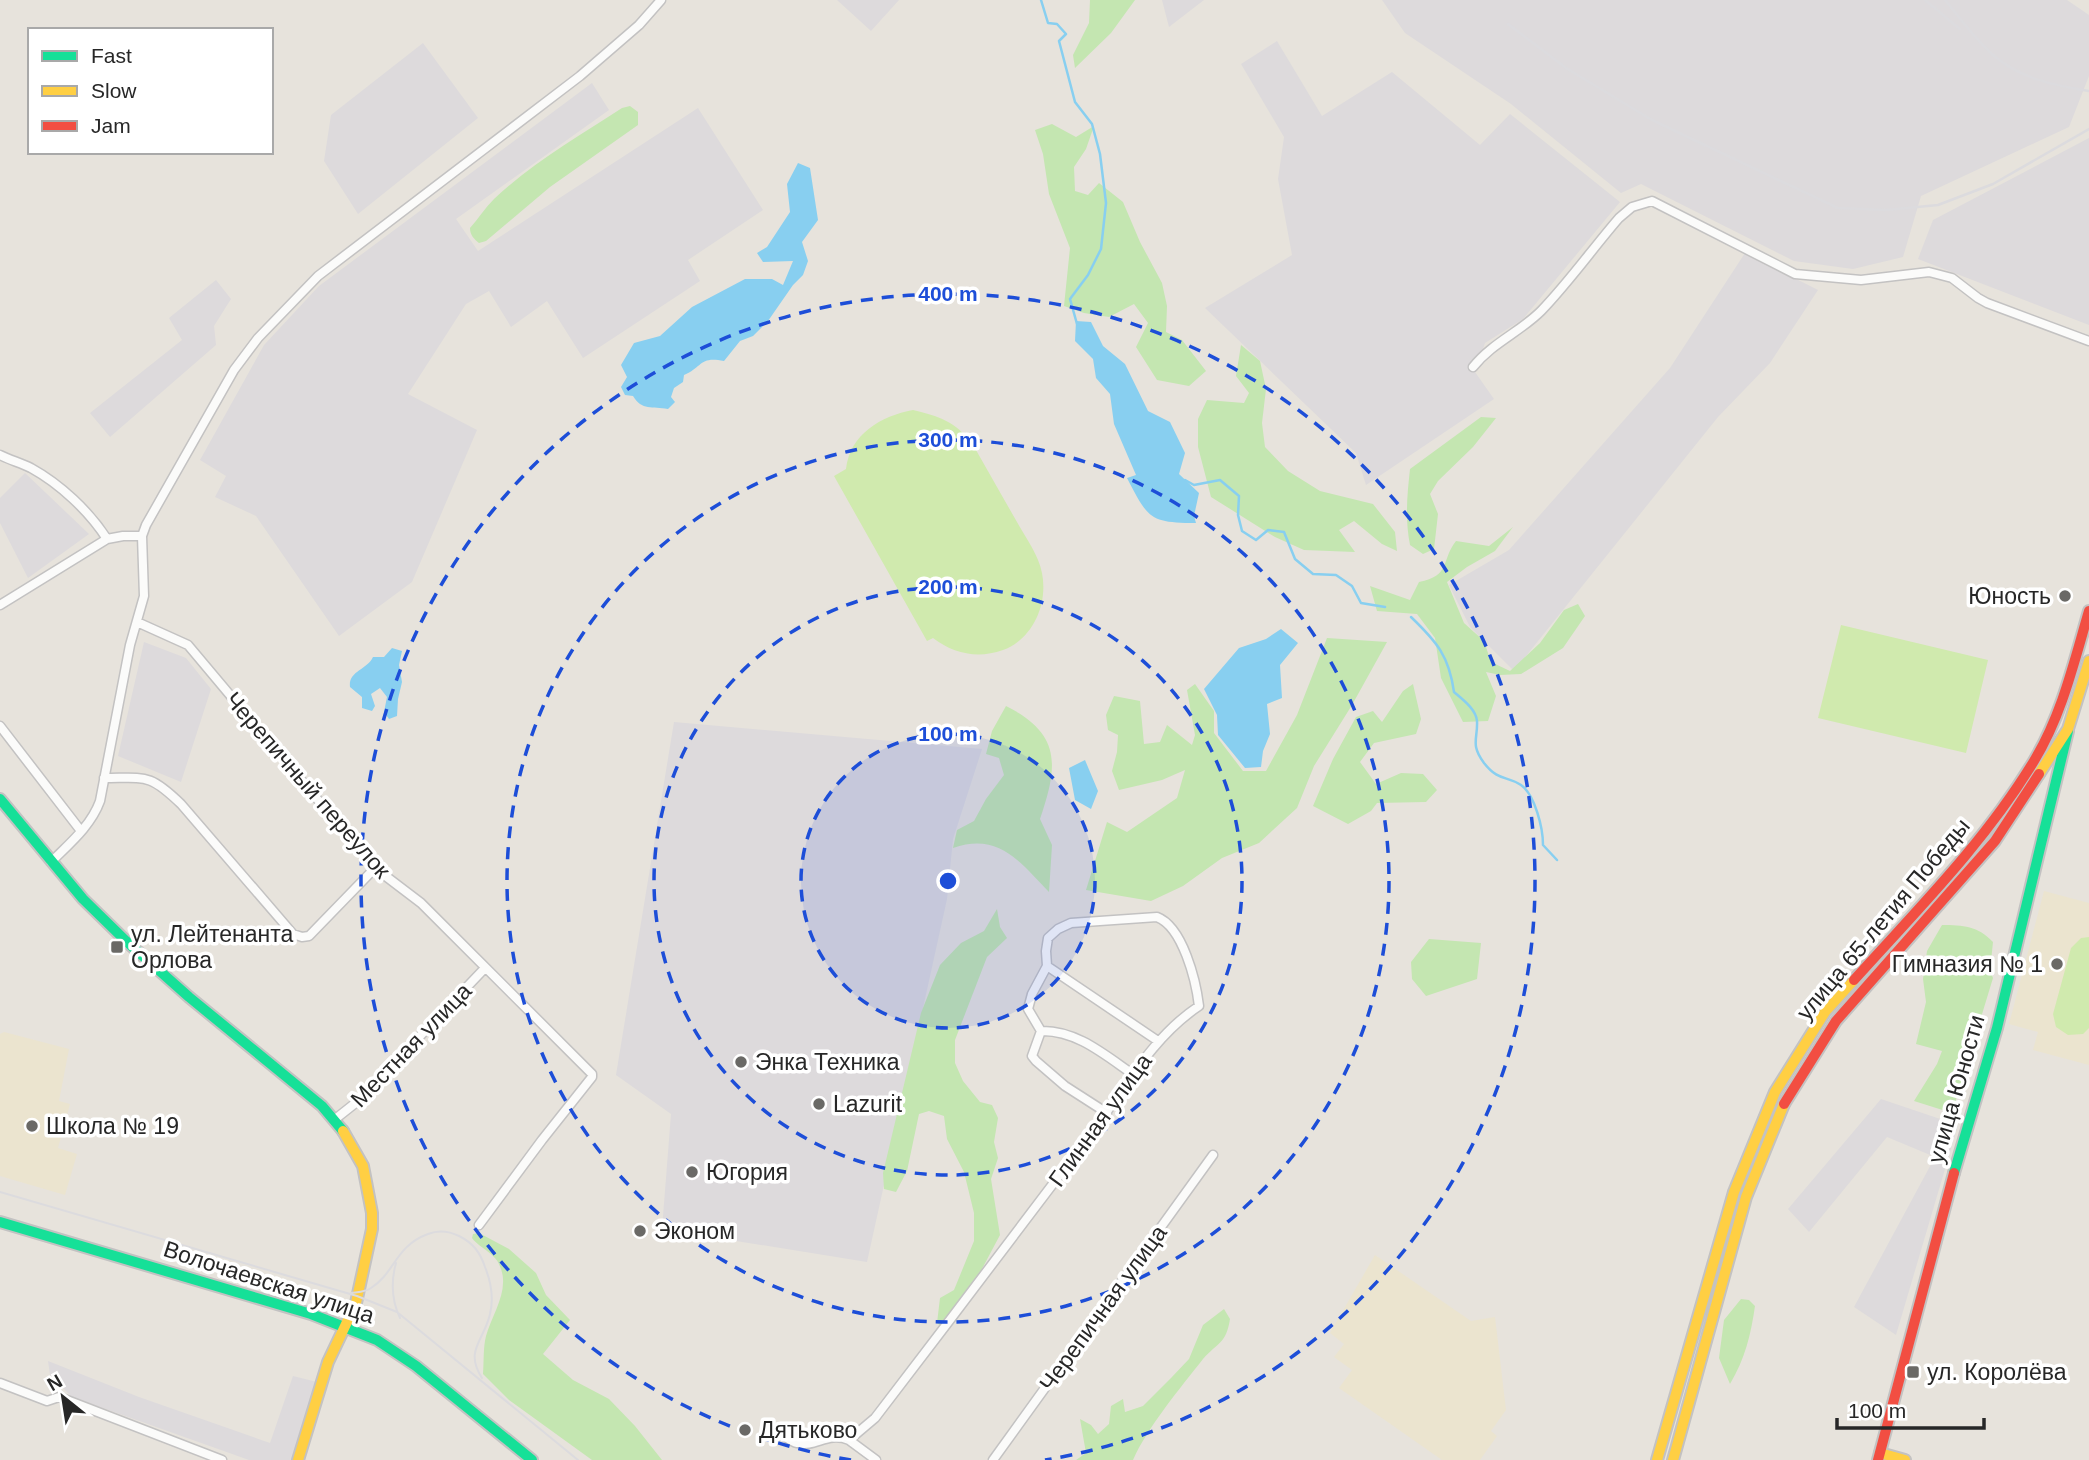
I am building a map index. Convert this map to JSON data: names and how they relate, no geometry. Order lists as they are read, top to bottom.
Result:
{
  "streets": {
    "main road": ["улица 65-летия Победы", "улица Юности", "Волочаевская улица"],
    "street": [
      "Черепичный переулок",
      "Местная улица",
      "Глинная улица",
      "Черепичная улица"
    ]
  },
  "crossings": [
    ["Черепичный переулок", "Местная улица"],
    ["улица 65-летия Победы", "улица Юности"]
  ],
  "places": {
    "other": [
      "Юность",
      "Гимназия № 1",
      "Энка Техника",
      "Lazurit",
      "Школа № 19",
      "Югория",
      "Эконом",
      "Дятьково"
    ],
    "transit": ["ул. Лейтенанта Орлова", "ул. Королёва"]
  },
  "legend": ["Fast", "Slow", "Jam"],
  "scale_bar": "100 m",
  "north": "top left",
  "rings": [
    "400 m",
    "300 m",
    "200 m",
    "100 m"
  ]
}
